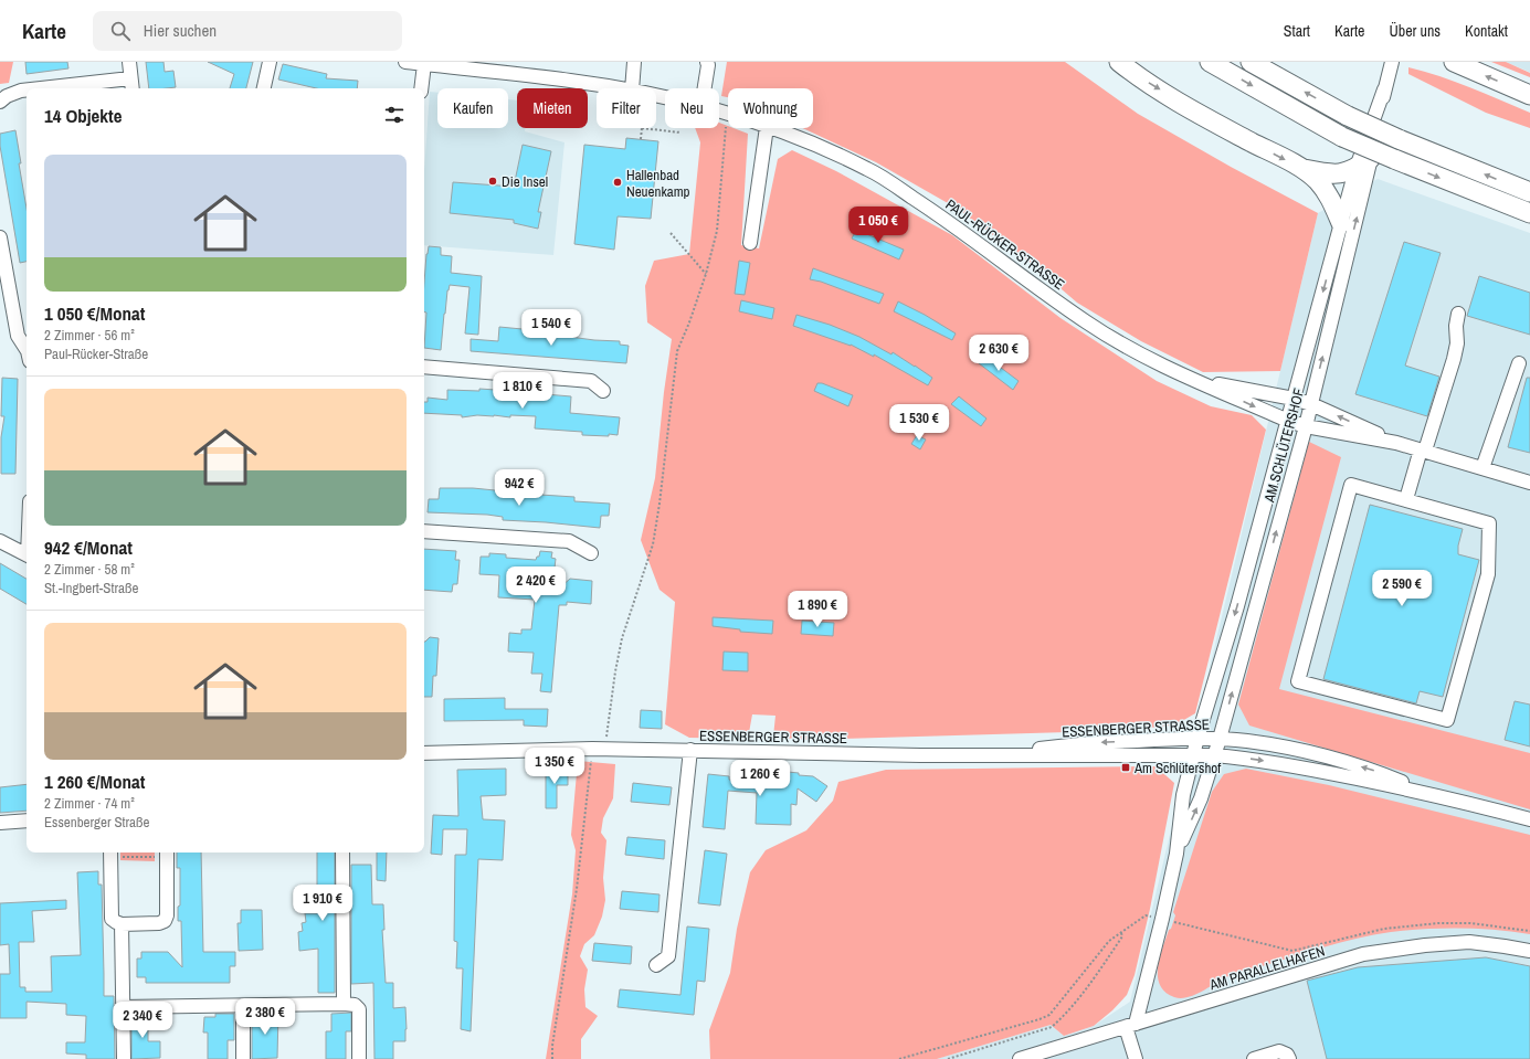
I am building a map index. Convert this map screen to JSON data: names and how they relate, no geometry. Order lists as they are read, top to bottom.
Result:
{
  "streets": {
    "street": [
      "PAUL-RÜCKER-STRASSE",
      "AM SCHLÜTERSHOF",
      "ESSENBERGER STRASSE",
      "AM PARALLELHAFEN"
    ]
  },
  "crossings": [
    ["PAUL-RÜCKER-STRASSE", "AM SCHLÜTERSHOF"],
    ["AM SCHLÜTERSHOF", "ESSENBERGER STRASSE"],
    ["AM SCHLÜTERSHOF", "AM PARALLELHAFEN"]
  ],
  "places": {
    "other": ["Die Insel", "Hallenbad Neuenkamp"],
    "transit": ["Am Schlütershof"]
  },
  "page": {
    "header": "Karte",
    "search": "Hier suchen",
    "nav": [
      "Start",
      "Karte",
      "Über uns",
      "Kontakt"
    ],
    "chip": [
      "Kaufen",
      "Mieten",
      "Filter",
      "Neu",
      "Wohnung"
    ],
    "heading": "14 Objekte",
    "list": [
      {
        "name": "1 050 €/Monat",
        "note": "2 Zimmer · 56 m² · Paul-Rücker-Straße"
      },
      {
        "name": "942 €/Monat",
        "note": "2 Zimmer · 58 m² · St.-Ingbert-Straße"
      },
      {
        "name": "1 260 €/Monat",
        "note": "2 Zimmer · 74 m² · Essenberger Straße"
      }
    ],
    "price": [
      "1 050 €",
      "1 540 €",
      "2 630 €",
      "1 810 €",
      "1 530 €",
      "942 €",
      "2 420 €",
      "2 590 €",
      "1 890 €",
      "1 350 €",
      "1 260 €",
      "1 910 €",
      "2 380 €",
      "2 340 €"
    ]
  }
}
